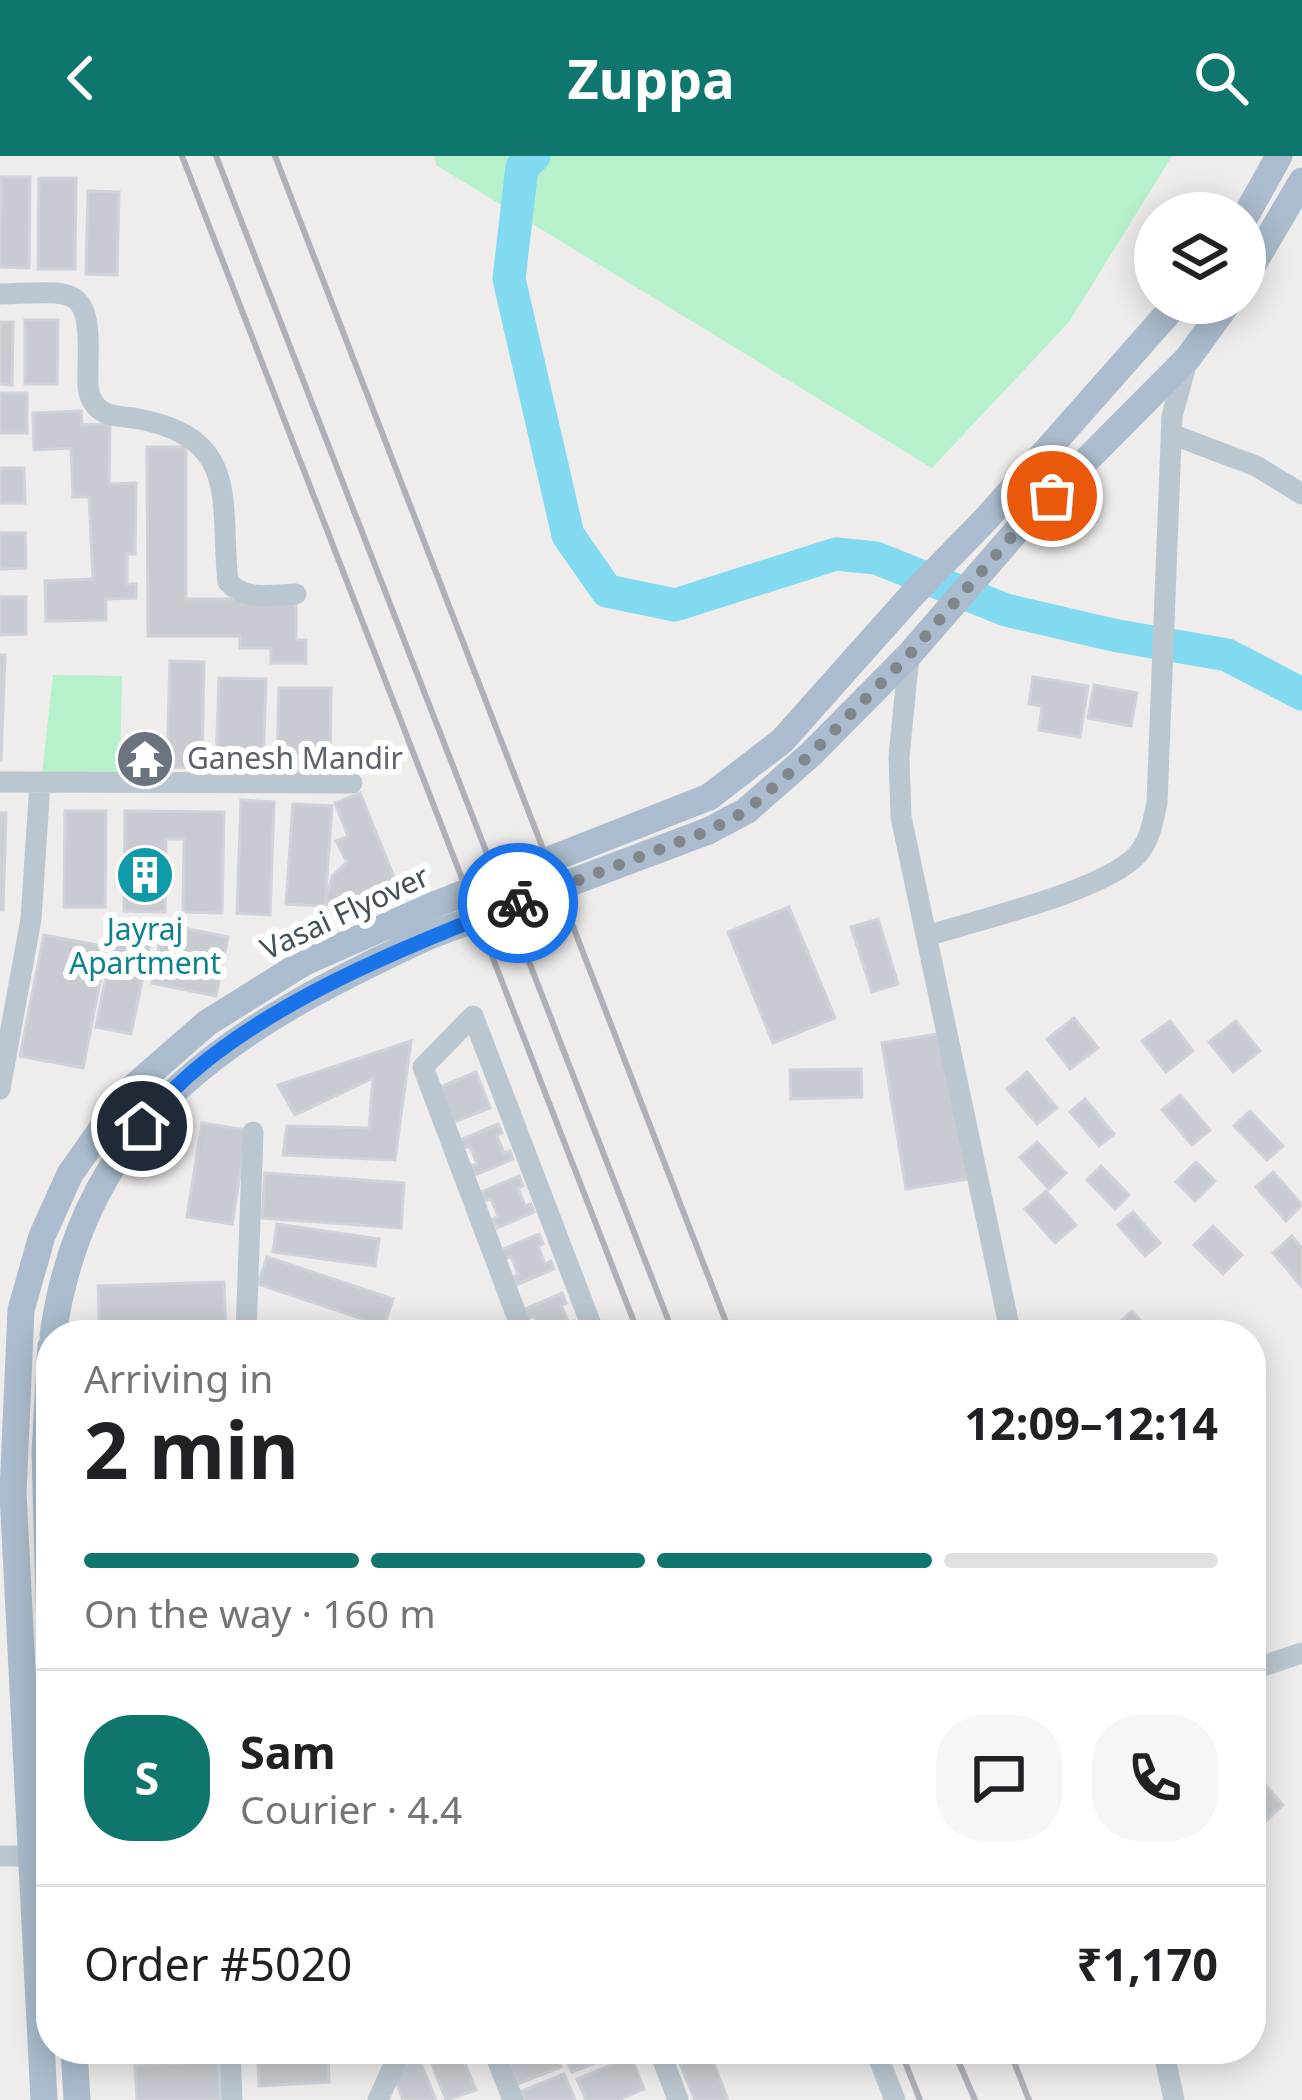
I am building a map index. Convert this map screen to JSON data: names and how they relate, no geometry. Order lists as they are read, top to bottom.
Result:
{
  "streets": {
    "main road": ["Vasai Flyover"]
  },
  "places": {
    "temple": ["Ganesh Mandir"],
    "building": ["Jayraj Apartment"]
  },
  "page": {
    "header": "Zuppa",
    "heading": ["2 min", "Arriving in", "12:09–12:14"],
    "panel": [
      "Sam",
      "Courier · 4.4",
      "Order #5020",
      "₹1,170"
    ],
    "bar": "On the way · 160 m",
    "round": "S"
  }
}
